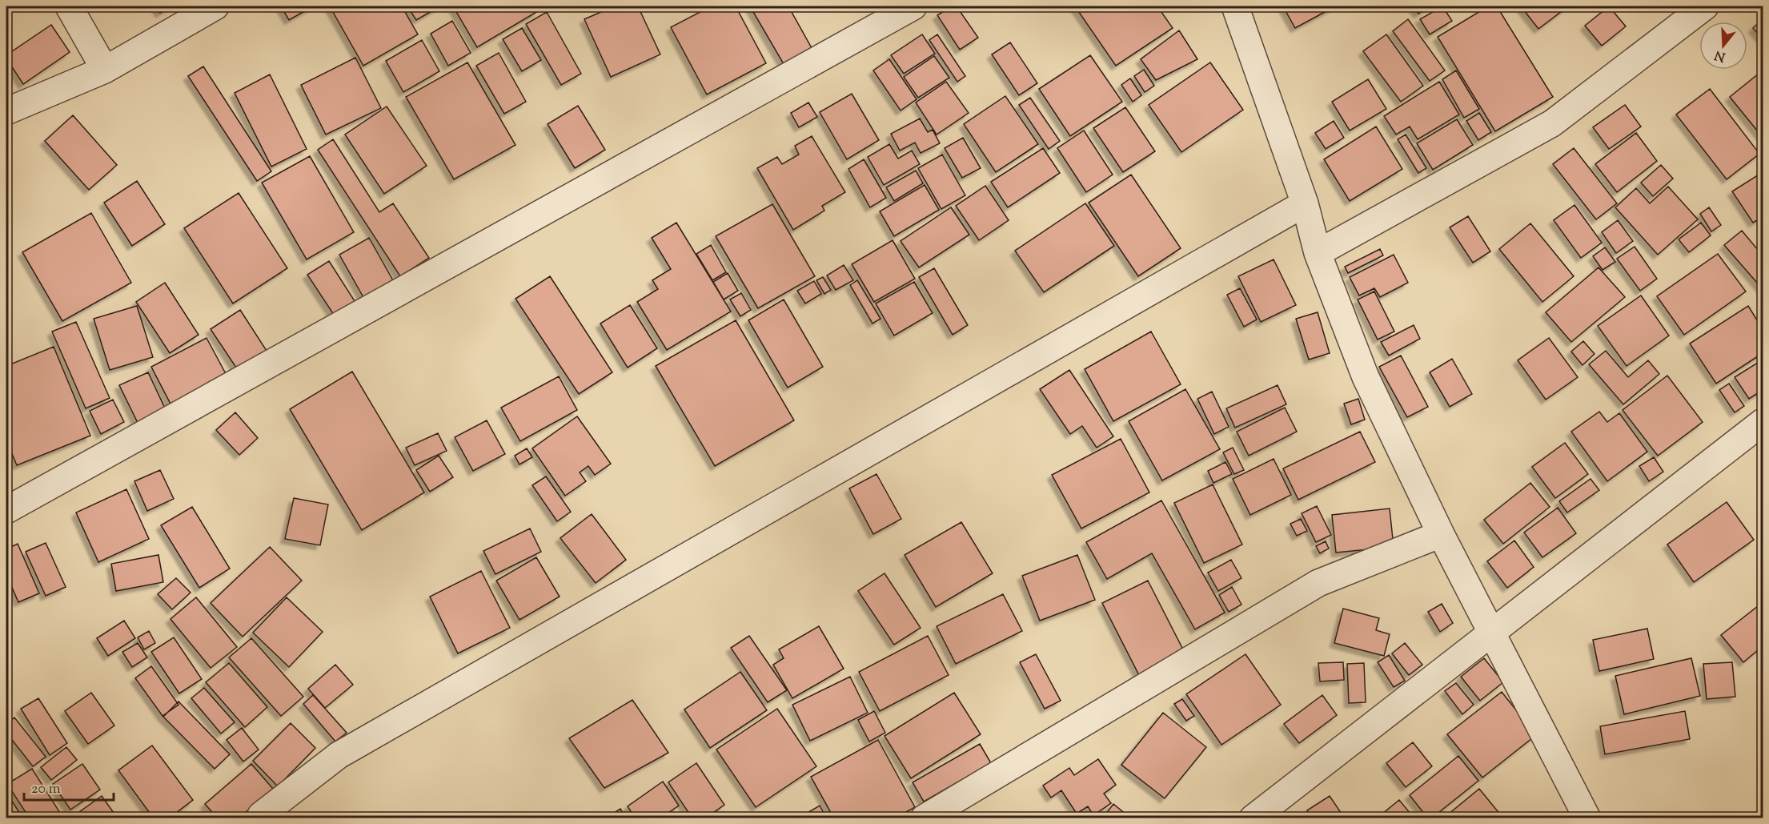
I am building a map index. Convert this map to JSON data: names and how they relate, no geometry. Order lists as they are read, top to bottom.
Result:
{
  "scale_bar": "20 m",
  "north": "bottom"
}
